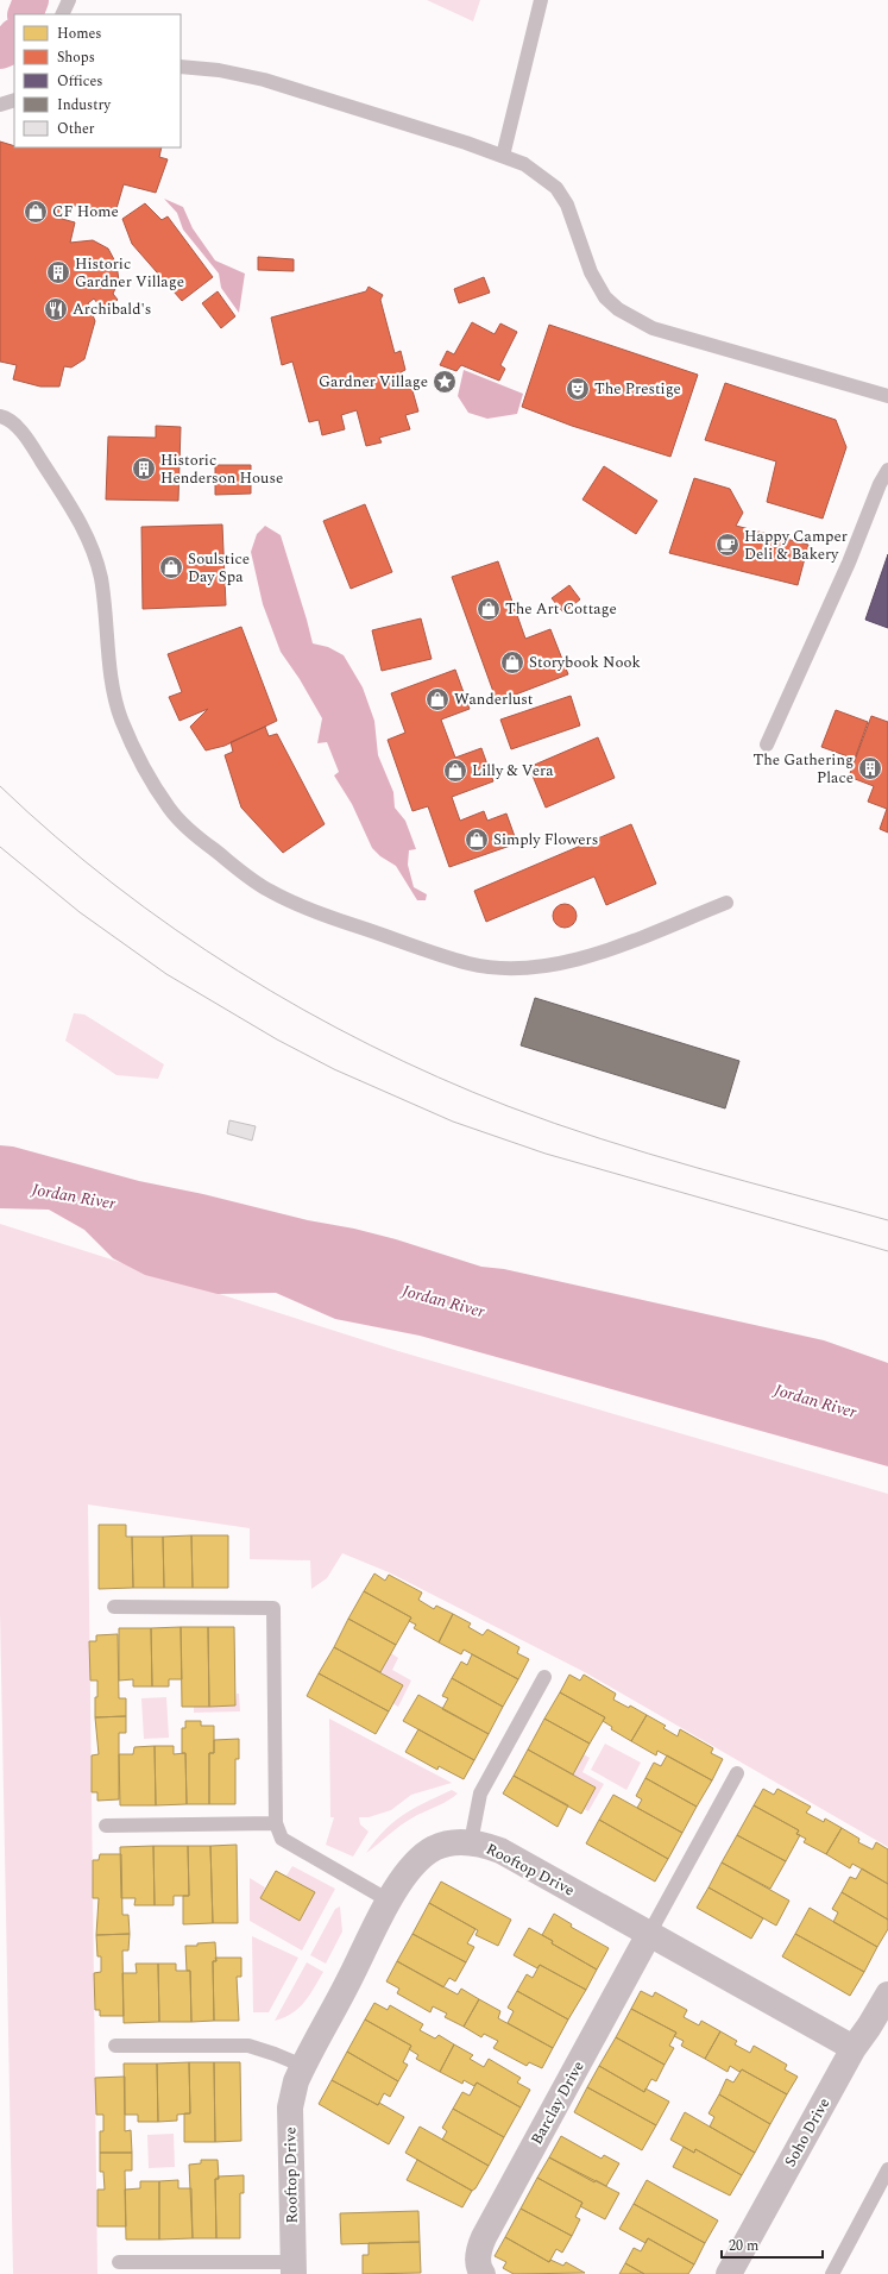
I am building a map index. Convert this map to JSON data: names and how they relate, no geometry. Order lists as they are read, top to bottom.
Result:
{
  "streets": {
    "street": ["Rooftop Drive", "Barclay Drive", "Soho Drive"]
  },
  "crossings": [
    ["Rooftop Drive", "Barclay Drive"],
    ["Rooftop Drive", "Soho Drive"]
  ],
  "water": ["Jordan River"],
  "places": {
    "shop": [
      "CF Home",
      "Soulstice Day Spa",
      "The Art Cottage",
      "Storybook Nook",
      "Wanderlust",
      "Lilly & Vera",
      "Simply Flowers"
    ],
    "building": ["Historic Gardner Village", "Historic Henderson House", "The Gathering Place"],
    "restaurant": ["Archibald's"],
    "place": ["Gardner Village"],
    "theatre": ["The Prestige"],
    "cafe": ["Happy Camper Deli & Bakery"]
  },
  "legend": [
    "Homes",
    "Shops",
    "Offices",
    "Industry",
    "Other"
  ],
  "scale_bar": "20 m"
}
